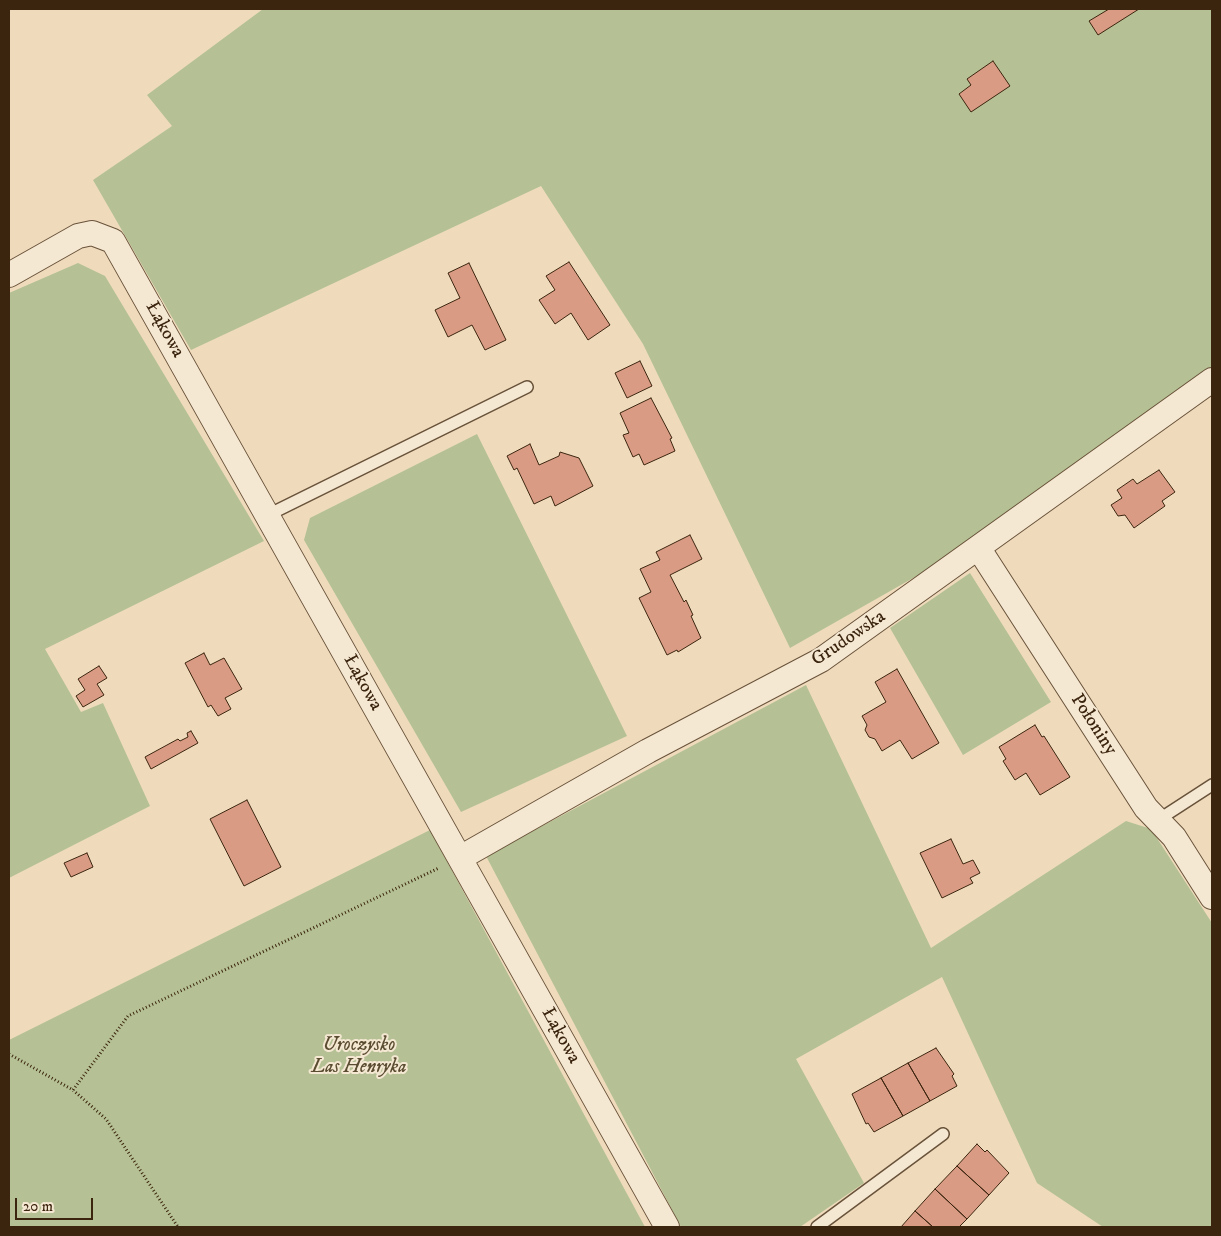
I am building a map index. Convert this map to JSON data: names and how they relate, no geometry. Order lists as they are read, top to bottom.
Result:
{
  "streets": {
    "street": ["Łąkowa", "Grudowska", "Połoniny"]
  },
  "crossings": [
    ["Łąkowa", "Grudowska"],
    ["Grudowska", "Połoniny"]
  ],
  "parks": ["Uroczysko Las Henryka"],
  "scale_bar": "20 m"
}
